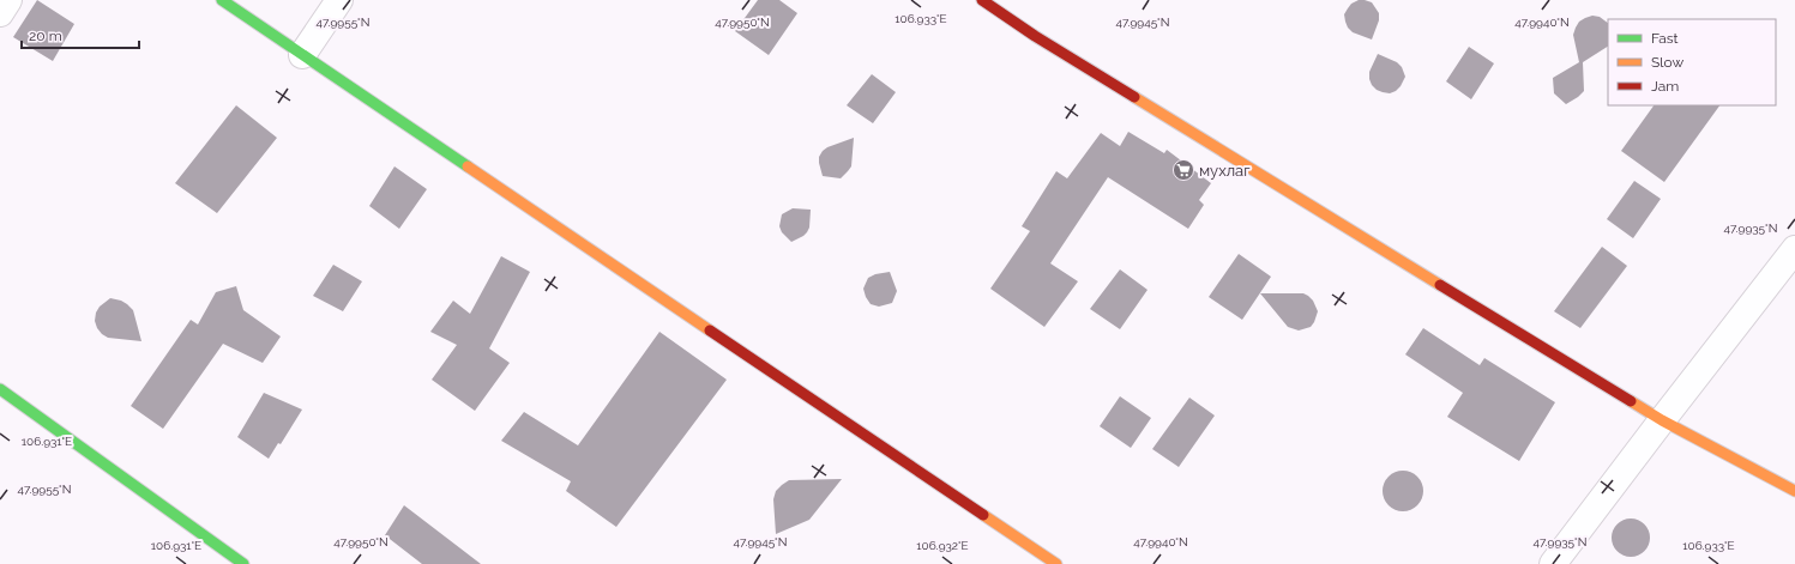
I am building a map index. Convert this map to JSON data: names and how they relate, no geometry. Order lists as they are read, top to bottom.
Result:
{
  "places": {
    "supermarket": ["мухлаг"]
  },
  "legend": ["Fast", "Slow", "Jam"],
  "scale_bar": "20 m",
  "coordinates": [
    "106.933°E",
    "47.9955°N",
    "47.9950°N",
    "47.9945°N",
    "47.9940°N",
    "47.9935°N",
    "106.931°E",
    "106.932°E"
  ]
}
